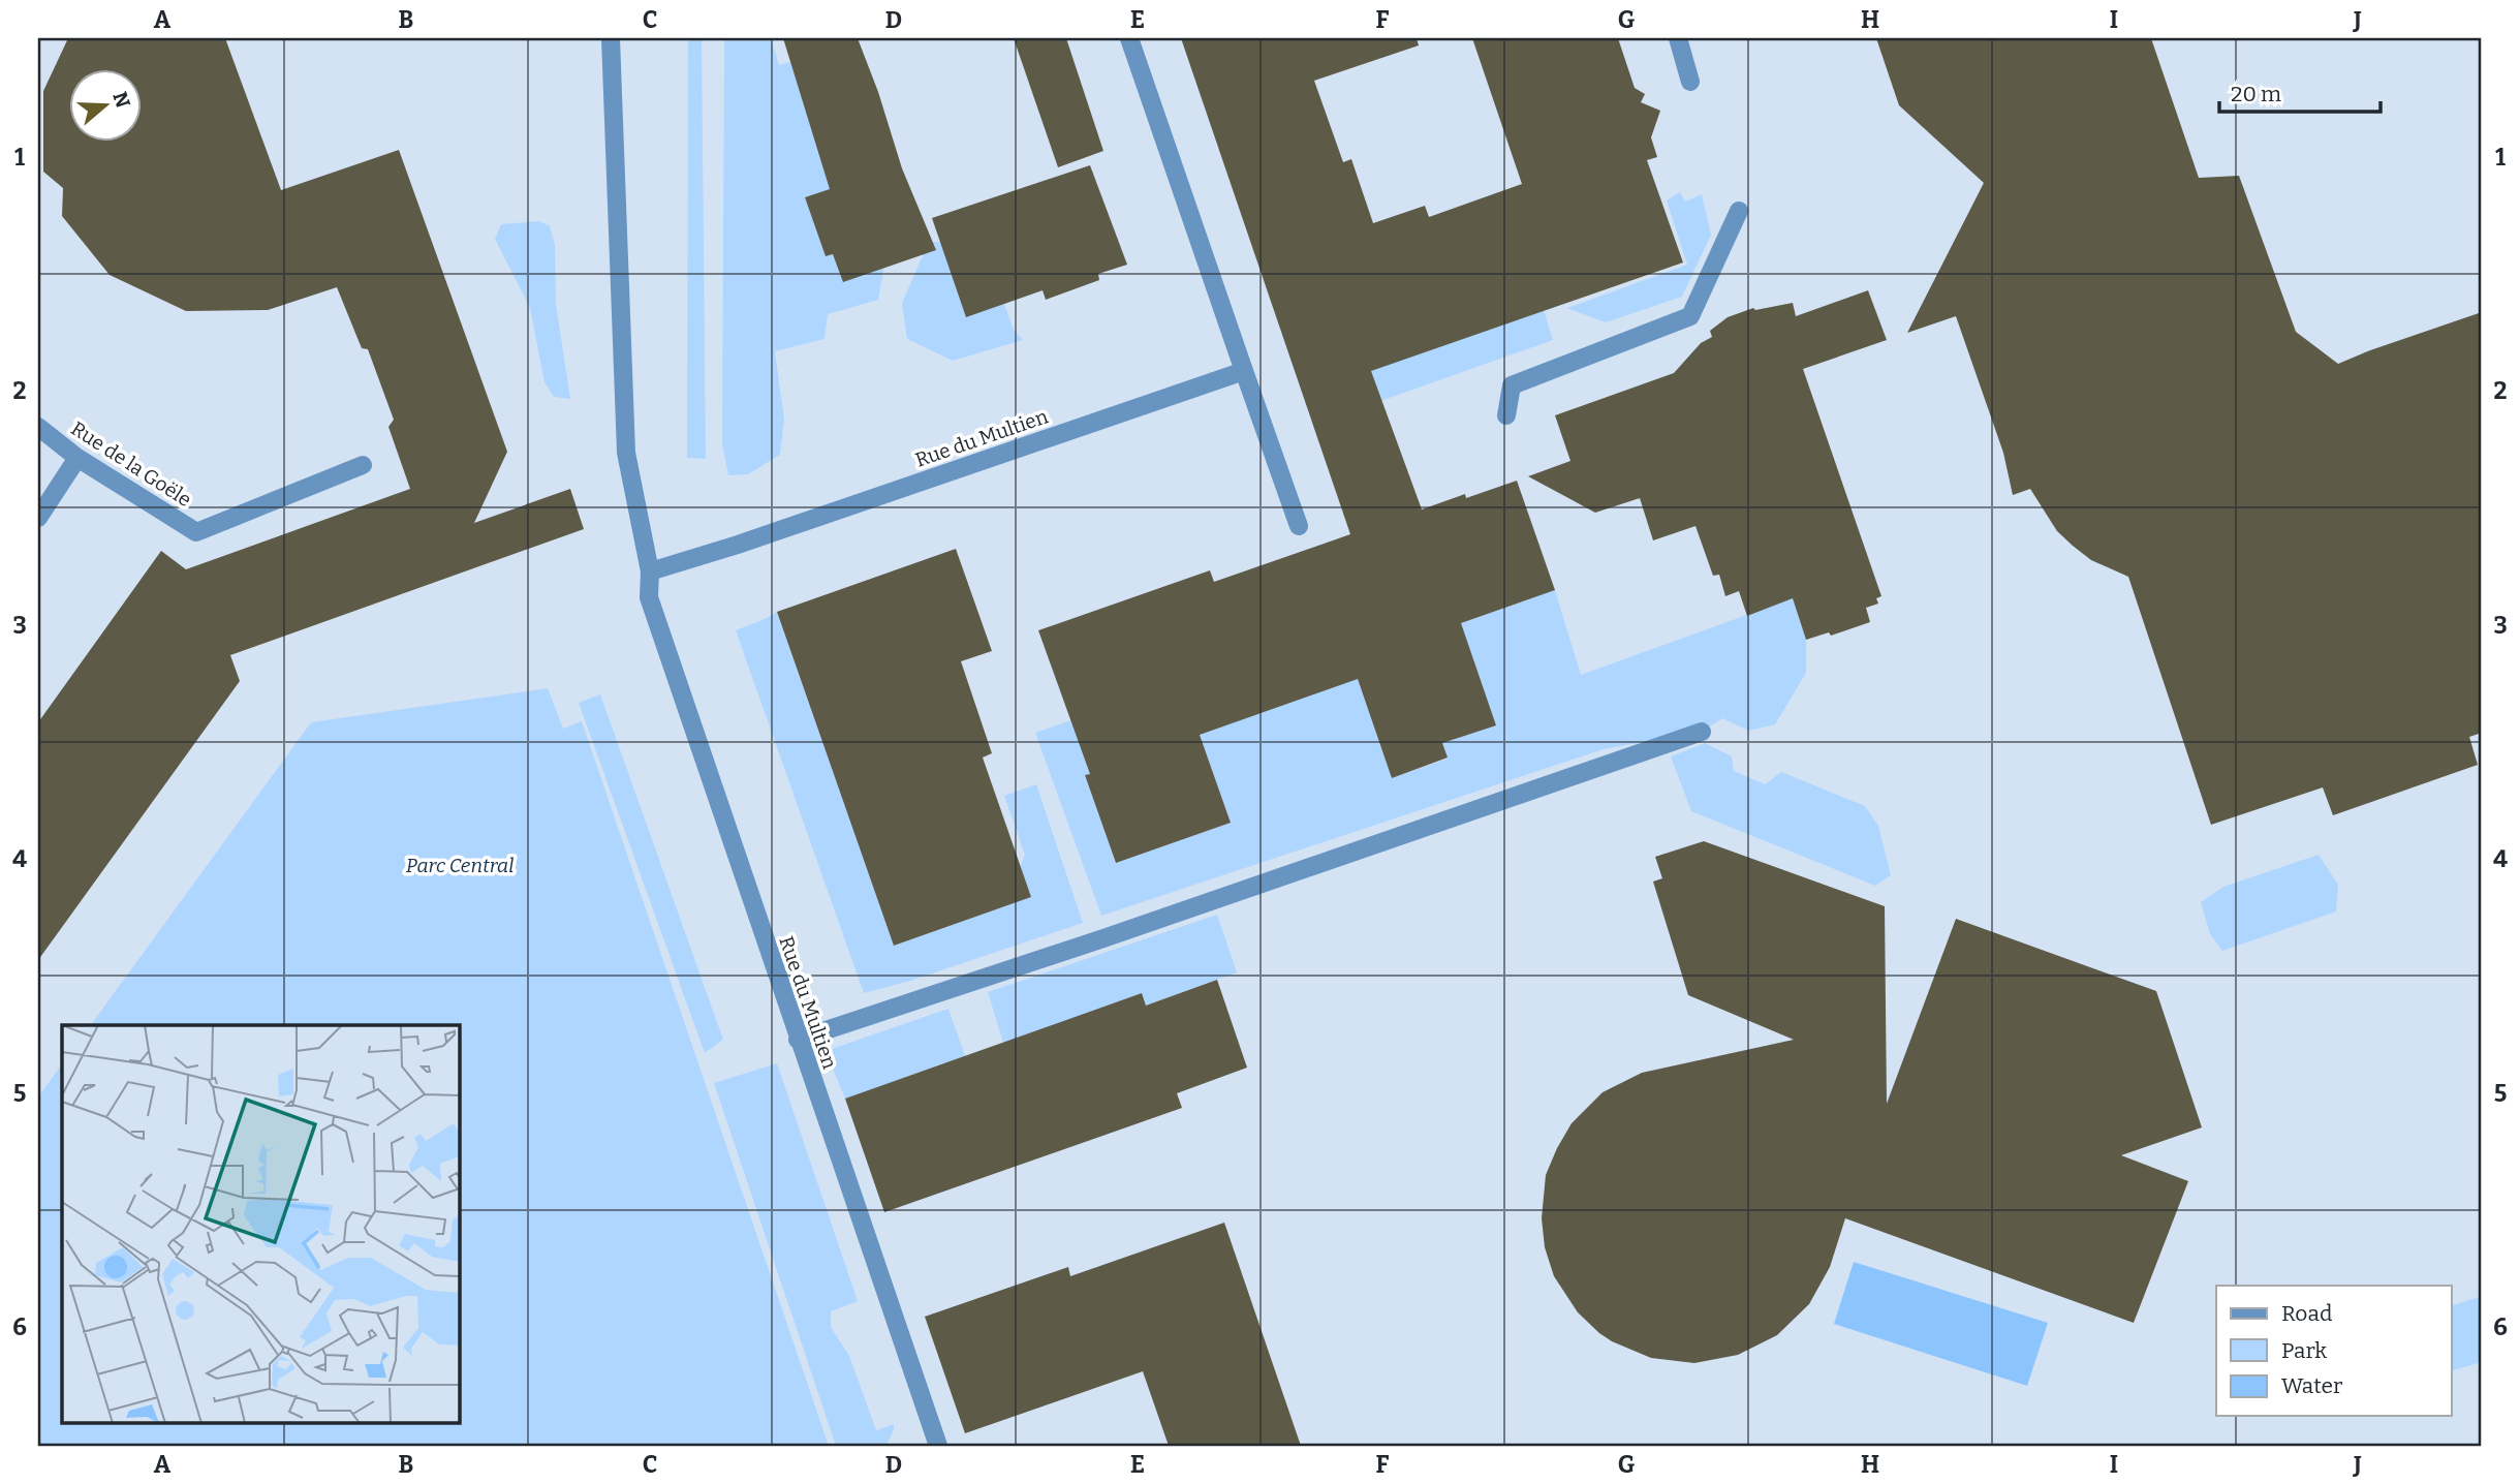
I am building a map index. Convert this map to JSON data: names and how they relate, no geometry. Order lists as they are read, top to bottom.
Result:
{
  "streets": {
    "street": ["Rue du Multien", "Rue de la Goële"]
  },
  "parks": ["Parc Central"],
  "legend": ["Road", "Park", "Water"],
  "scale_bar": "20 m",
  "north": "right",
  "grid": {
    "columns": [
      "A",
      "B",
      "C",
      "D",
      "E",
      "F",
      "G",
      "H",
      "I",
      "J"
    ],
    "rows": [
      "1",
      "2",
      "3",
      "4",
      "5",
      "6"
    ]
  }
}
